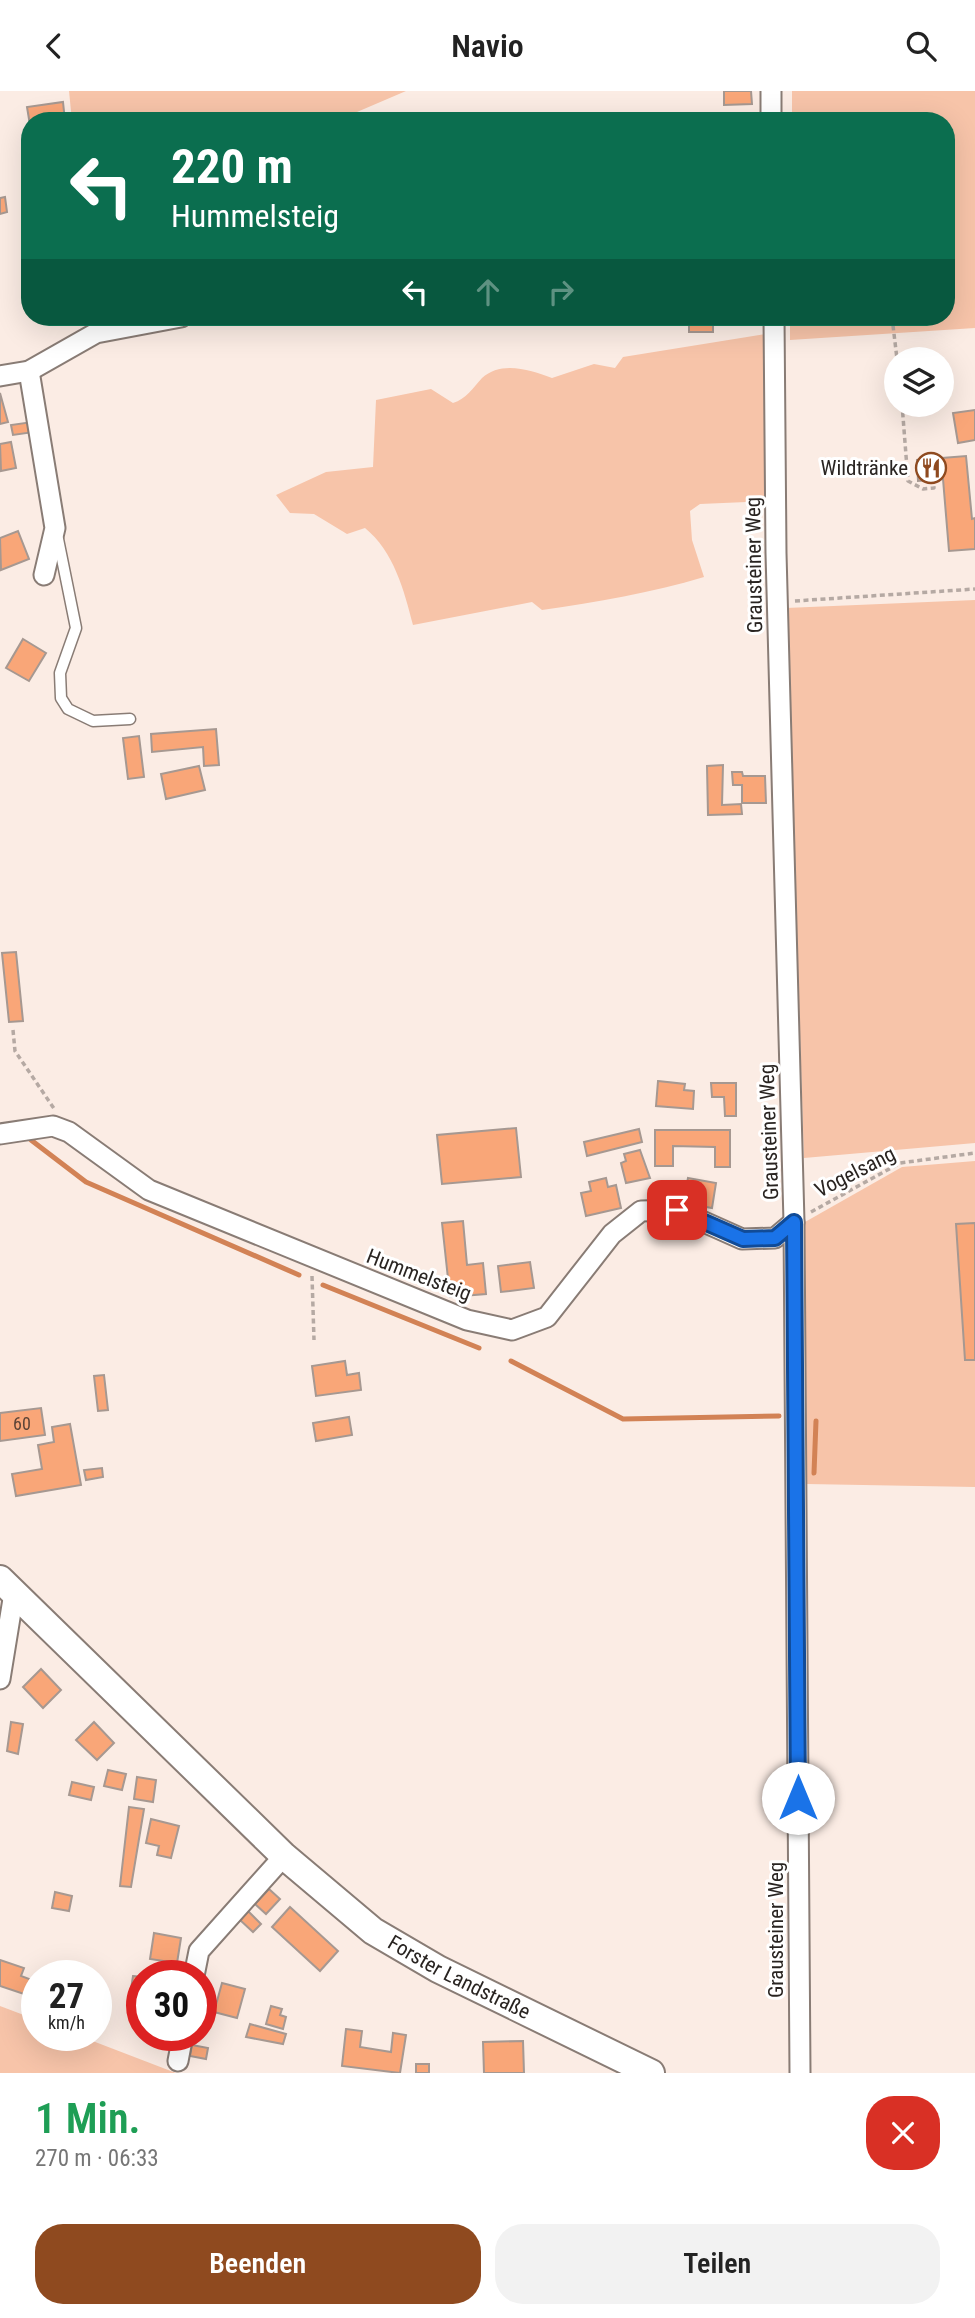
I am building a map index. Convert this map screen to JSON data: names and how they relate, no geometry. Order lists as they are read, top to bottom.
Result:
{
  "streets": {
    "main road": ["Forster Landstraße"],
    "street": ["Grausteiner Weg", "Hummelsteig"],
    "path": ["Vogelsang"]
  },
  "crossings": [
    ["Grausteiner Weg", "Vogelsang"],
    ["Grausteiner Weg", "Hummelsteig"],
    ["Vogelsang", "Hummelsteig"]
  ],
  "places": {
    "restaurant": ["Wildtränke"]
  },
  "house_numbers": ["60"],
  "page": {
    "header": "Navio",
    "turn": ["220 m", "Hummelsteig"],
    "speed": "27 km/h",
    "limit": "30",
    "heading": ["1 Min.", "270 m · 06:33"],
    "buttons": ["Beenden", "Teilen"]
  }
}
